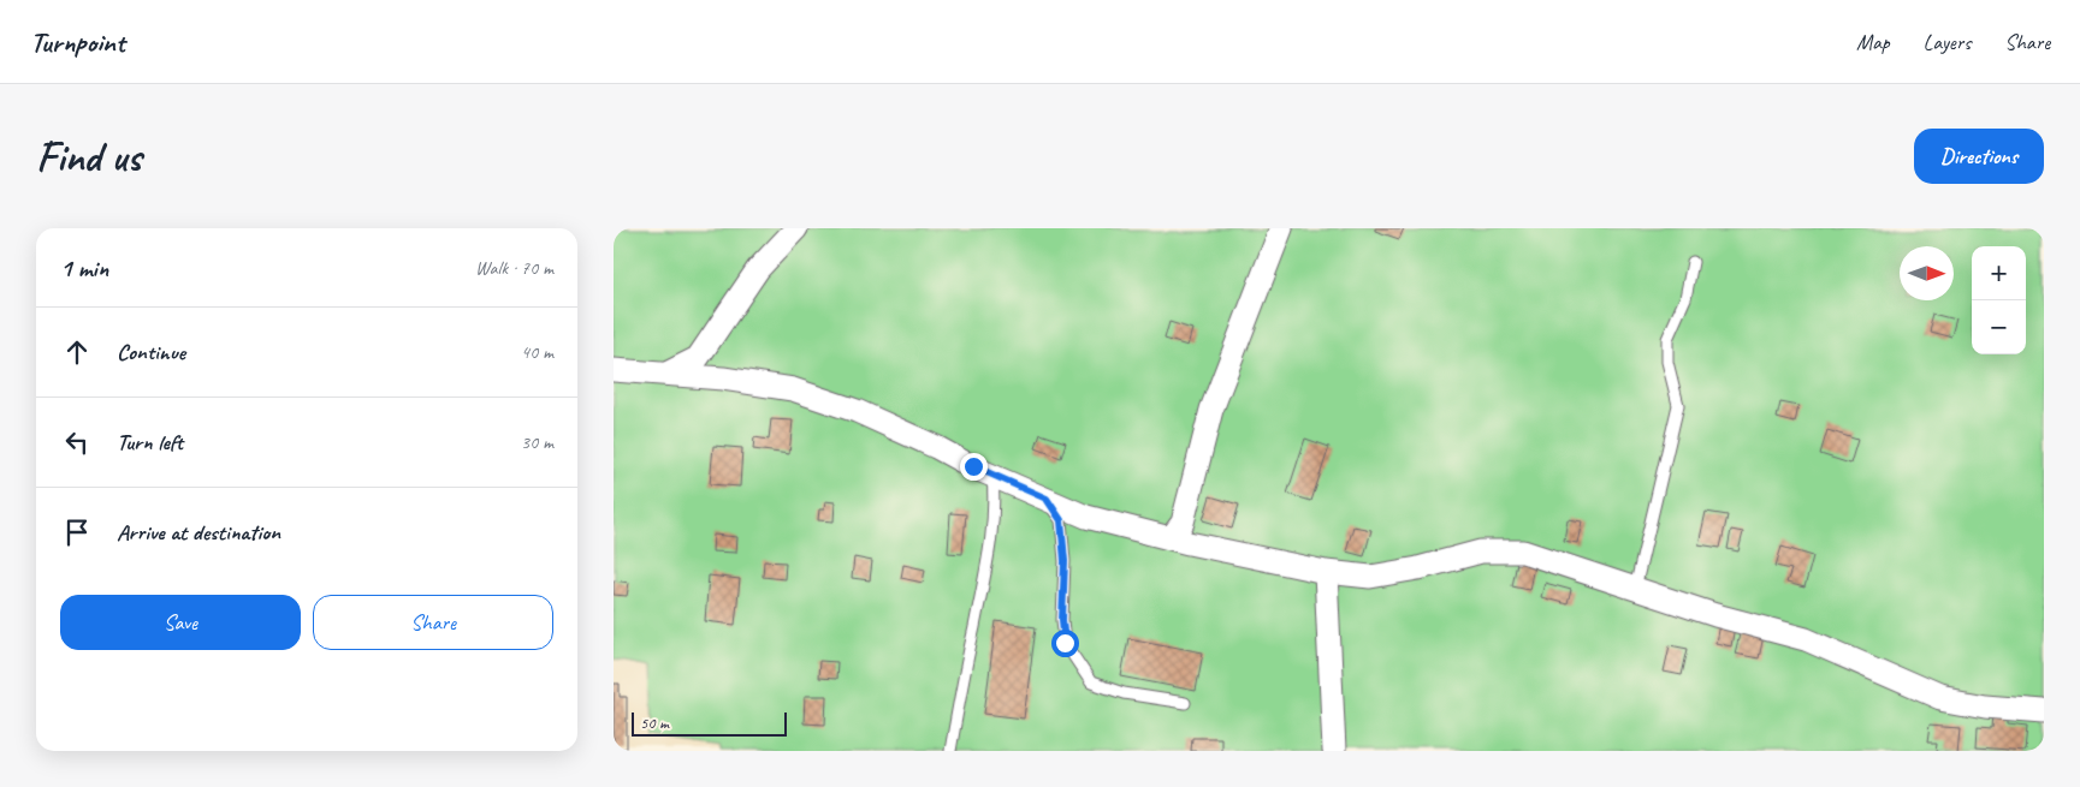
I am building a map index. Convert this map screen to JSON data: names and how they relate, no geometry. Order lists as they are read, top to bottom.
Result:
{
  "scale_bar": "50 m",
  "north": "right",
  "page": {
    "header": "Turnpoint",
    "nav": ["Map", "Layers", "Share"],
    "buttons": [
      "Directions",
      ["Save", "Share"]
    ],
    "title": "Find us",
    "heading": ["1 min", "Walk · 70 m"],
    "map_buttons": ["+", "−"],
    "list": [
      ["Continue", "40 m"],
      ["Turn left", "30 m"],
      "Arrive at destination"
    ],
    "scale": "50 m"
  }
}
